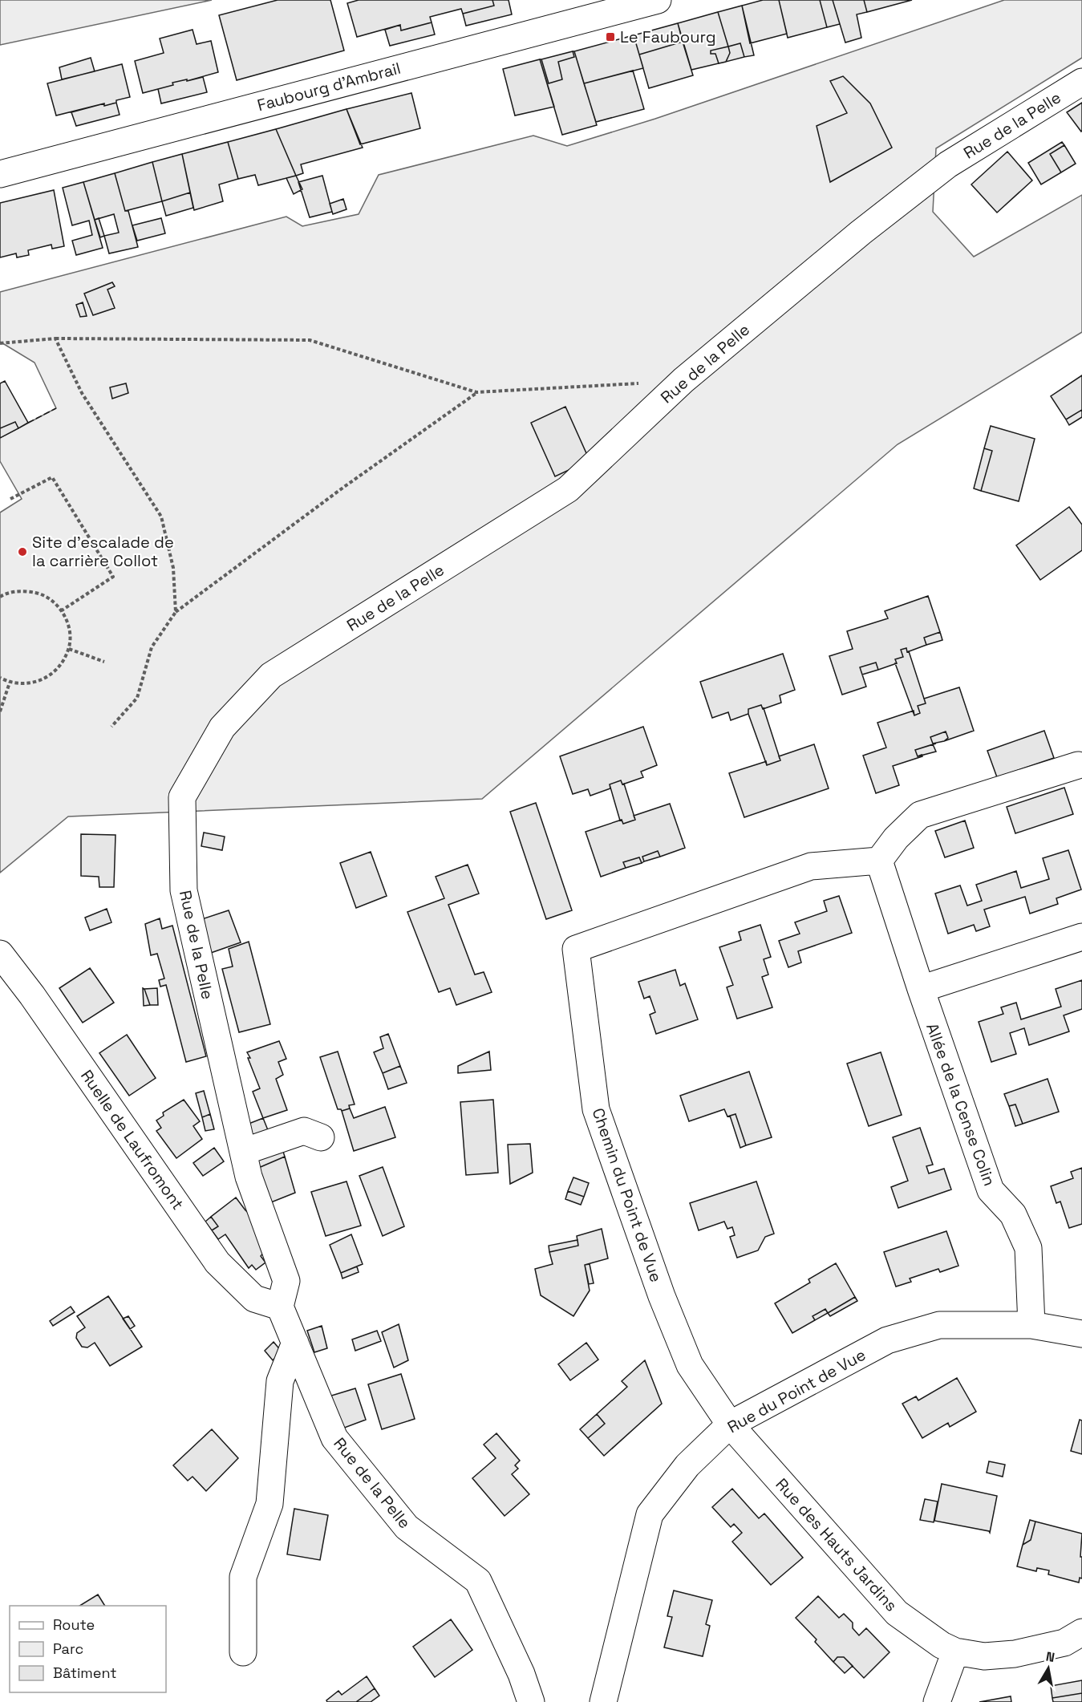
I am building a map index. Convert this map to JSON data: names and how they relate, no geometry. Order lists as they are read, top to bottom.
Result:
{
  "streets": {
    "street": [
      "Faubourg d'Ambrail",
      "Rue de la Pelle",
      "Allée de la Cense Colin",
      "Ruelle de Laufromont",
      "Chemin du Point de Vue",
      "Rue du Point de Vue",
      "Rue des Hauts Jardins"
    ]
  },
  "crossings": [
    ["Rue de la Pelle", "Ruelle de Laufromont"],
    ["Allée de la Cense Colin", "Chemin du Point de Vue"],
    ["Allée de la Cense Colin", "Rue du Point de Vue"],
    ["Chemin du Point de Vue", "Rue du Point de Vue"],
    ["Chemin du Point de Vue", "Rue des Hauts Jardins"],
    ["Rue du Point de Vue", "Rue des Hauts Jardins"]
  ],
  "places": {
    "transit": ["Le Faubourg"],
    "other": ["Site d'escalade de la carrière Collot"]
  },
  "legend": ["Route", "Parc", "Bâtiment"],
  "north": "top"
}
